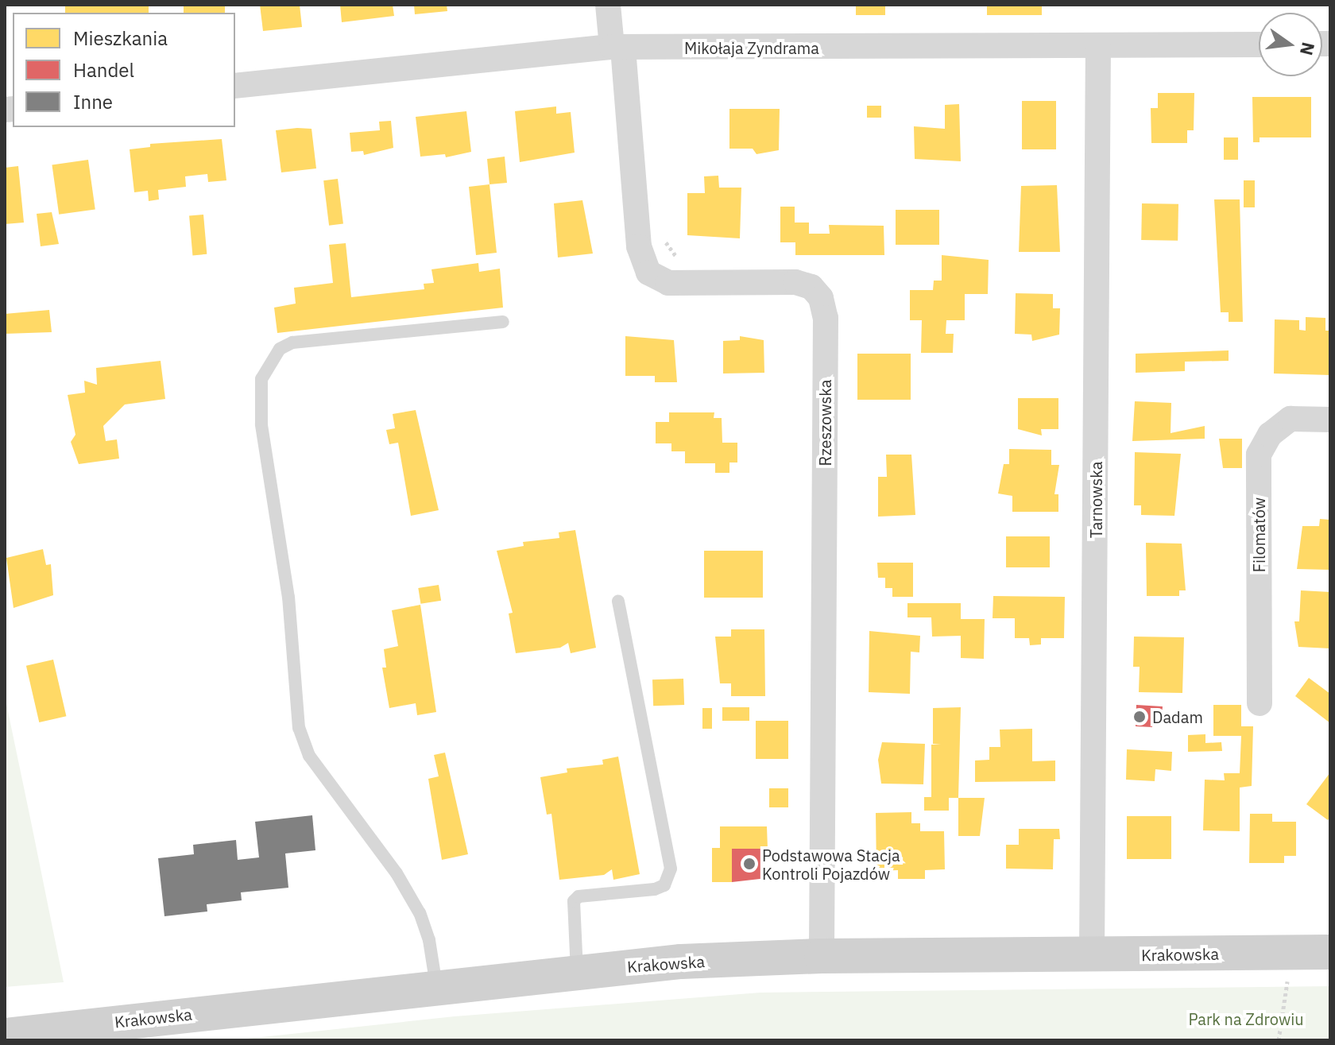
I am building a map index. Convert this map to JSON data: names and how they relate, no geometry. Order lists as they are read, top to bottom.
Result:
{
  "streets": {
    "main road": ["Krakowska"],
    "street": [
      "Mikołaja Zyndrama",
      "Rzeszowska",
      "Tarnowska",
      "Filomatów"
    ]
  },
  "crossings": [
    ["Mikołaja Zyndrama", "Rzeszowska"],
    ["Mikołaja Zyndrama", "Tarnowska"],
    ["Rzeszowska", "Krakowska"],
    ["Tarnowska", "Krakowska"]
  ],
  "parks": ["Park na Zdrowiu"],
  "places": ["Dadam", "Podstawowa Stacja Kontroli Pojazdów"],
  "legend": ["Mieszkania", "Handel", "Inne"],
  "north": "right"
}
